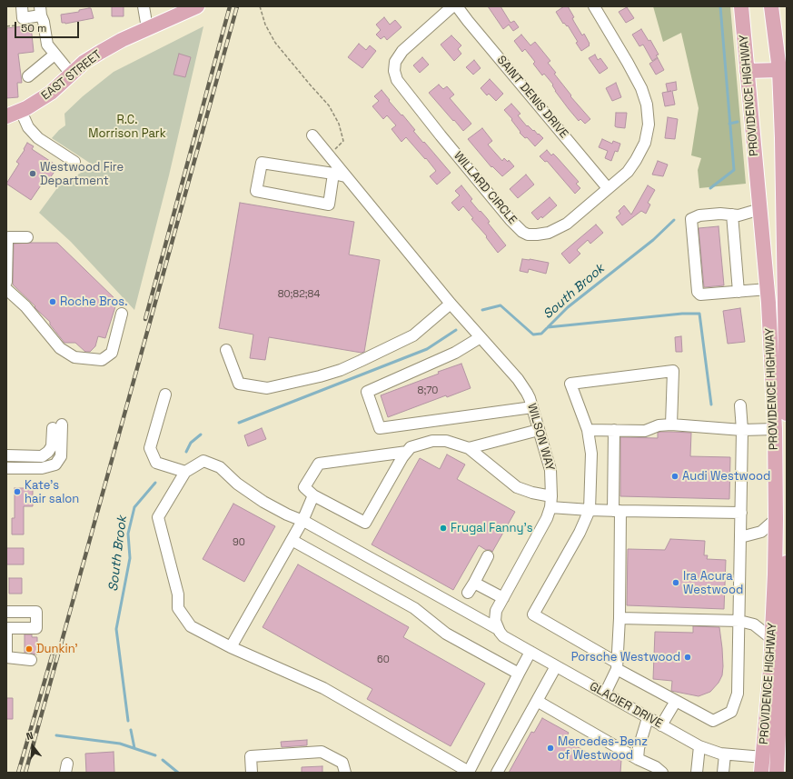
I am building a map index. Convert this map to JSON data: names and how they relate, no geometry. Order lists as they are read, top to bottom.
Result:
{
  "streets": {
    "main road": ["EAST STREET", "PROVIDENCE HIGHWAY"],
    "street": [
      "SAINT DENIS DRIVE",
      "WILLARD CIRCLE",
      "WILSON WAY",
      "GLACIER DRIVE"
    ]
  },
  "crossings": [
    ["PROVIDENCE HIGHWAY", "GLACIER DRIVE"],
    ["SAINT DENIS DRIVE", "WILLARD CIRCLE"],
    ["WILSON WAY", "GLACIER DRIVE"]
  ],
  "water": ["South Brook"],
  "parks": ["R.C. Morrison Park"],
  "places": [
    "Westwood Fire Department",
    "Roche Bros.",
    "Audi Westwood",
    "Kate's hair salon",
    "Frugal Fanny's",
    "Ira Acura Westwood",
    "Dunkin'",
    "Porsche Westwood",
    "Mercedes-Benz of Westwood"
  ],
  "house_numbers": [
    "80;82;84",
    "8;70",
    "90",
    "60"
  ],
  "scale_bar": "50 m",
  "north": "top"
}
